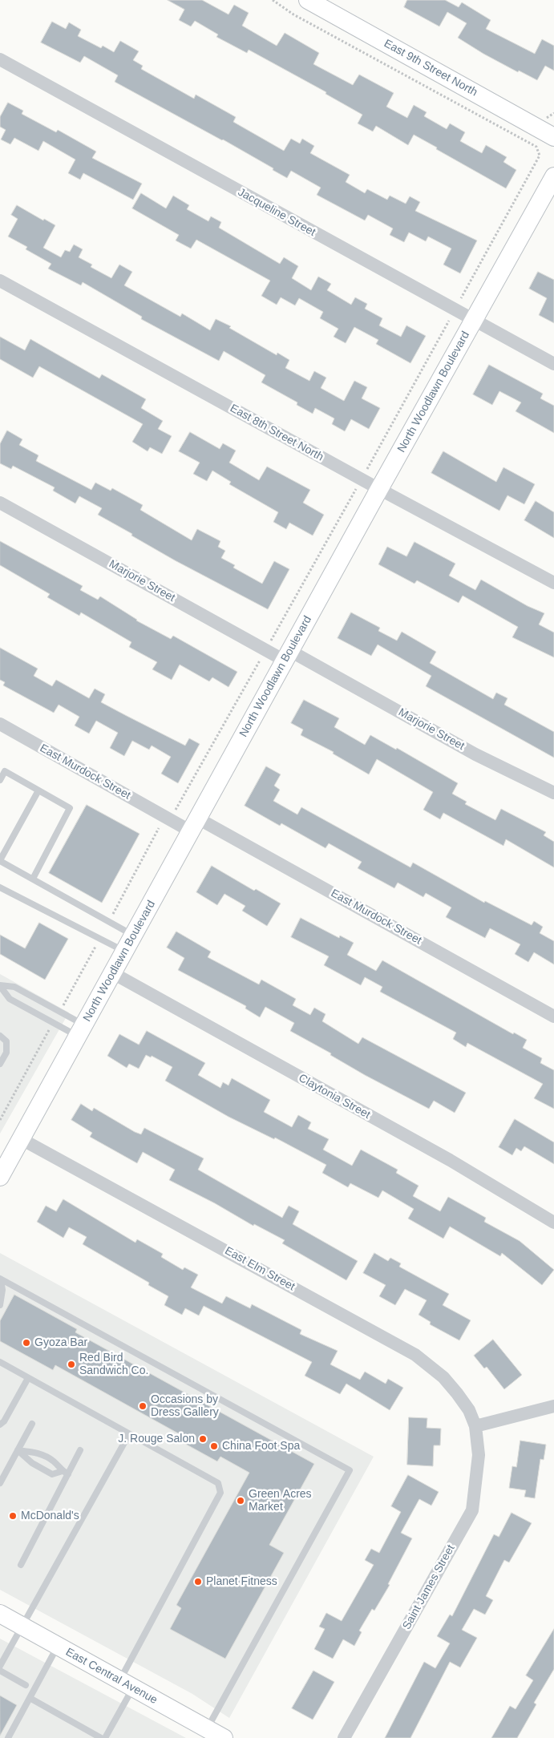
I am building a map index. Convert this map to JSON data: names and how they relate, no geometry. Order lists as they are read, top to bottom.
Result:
{
  "streets": {
    "main road": ["East 9th Street North", "North Woodlawn Boulevard", "East Central Avenue"],
    "street": [
      "Jacqueline Street",
      "East 8th Street North",
      "Marjorie Street",
      "East Murdock Street",
      "Claytonia Street",
      "East Elm Street",
      "Saint James Street"
    ]
  },
  "crossings": [
    ["Jacqueline Street", "North Woodlawn Boulevard"],
    ["North Woodlawn Boulevard", "East 8th Street North"],
    ["North Woodlawn Boulevard", "Marjorie Street"],
    ["North Woodlawn Boulevard", "East Murdock Street"],
    ["North Woodlawn Boulevard", "Claytonia Street"],
    ["North Woodlawn Boulevard", "East Elm Street"],
    ["East Elm Street", "Saint James Street"]
  ],
  "places": [
    "Gyoza Bar",
    "Red Bird Sandwich Co.",
    "Occasions by Dress Gallery",
    "J. Rouge Salon",
    "China Foot Spa",
    "Green Acres Market",
    "McDonald's",
    "Planet Fitness"
  ]
}
